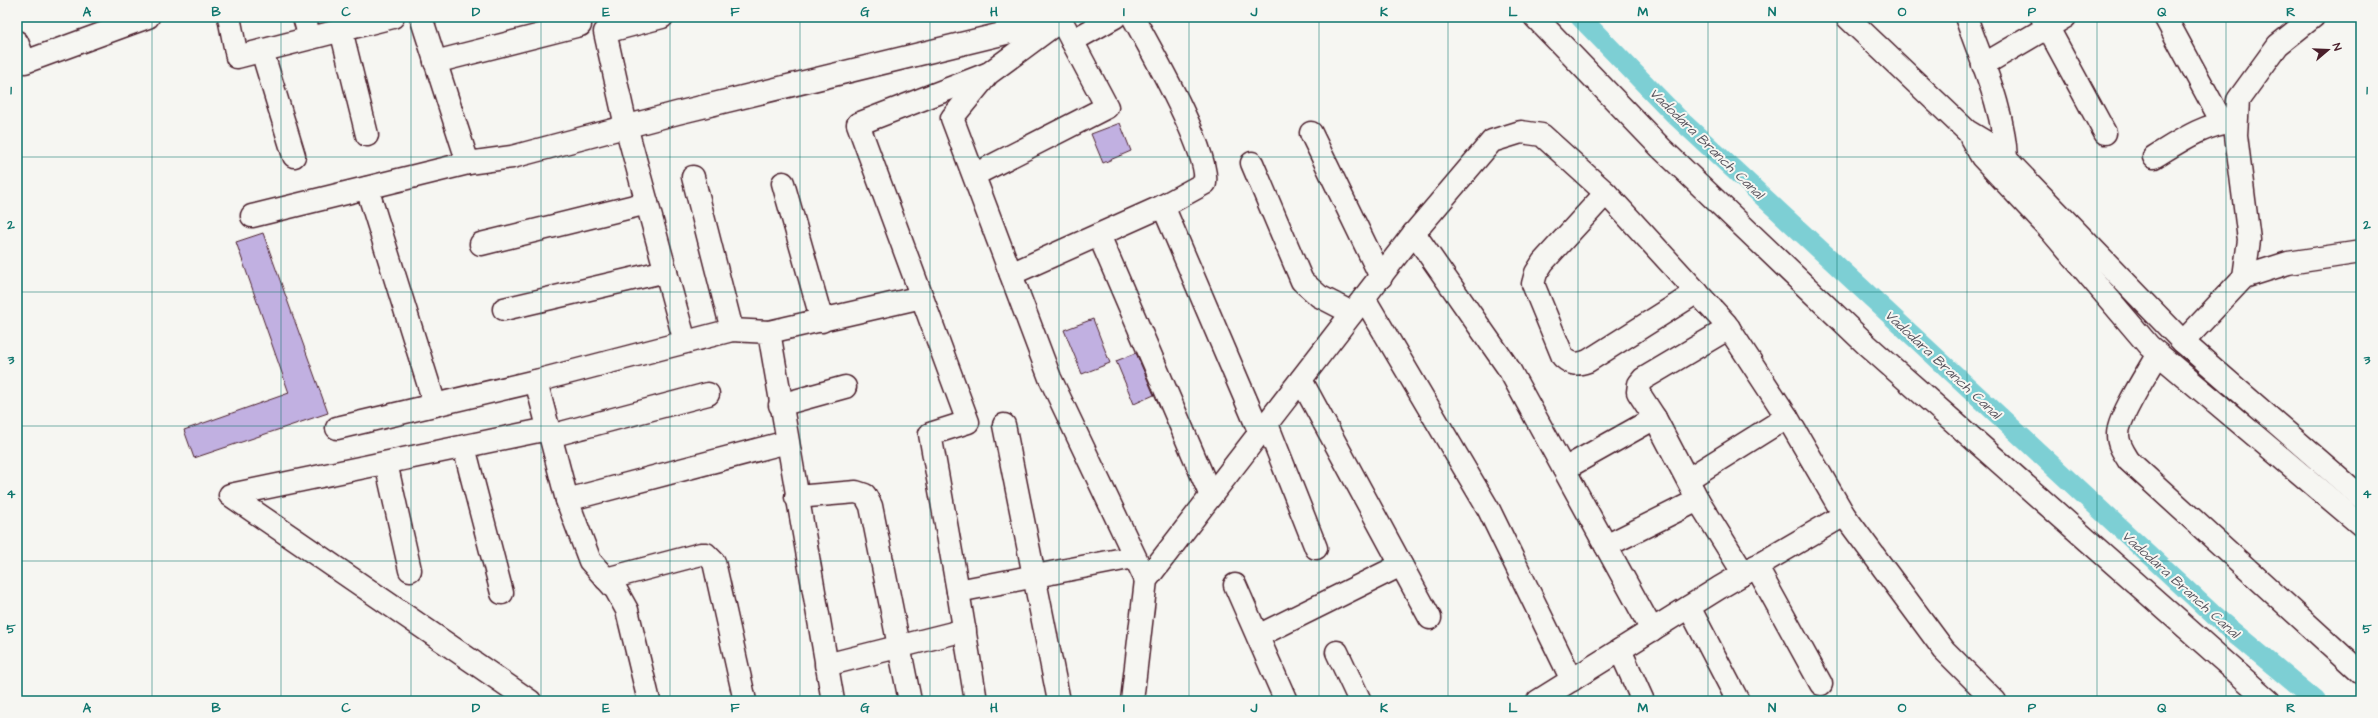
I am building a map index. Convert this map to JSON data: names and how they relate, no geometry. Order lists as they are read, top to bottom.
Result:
{
  "water": ["Vadodara Branch Canal"],
  "north": "right",
  "grid": {
    "columns": [
      "A",
      "B",
      "C",
      "D",
      "E",
      "F",
      "G",
      "H",
      "I",
      "J",
      "K",
      "L",
      "M",
      "N",
      "O",
      "P",
      "Q",
      "R"
    ],
    "rows": [
      "1",
      "2",
      "3",
      "4",
      "5"
    ]
  }
}
